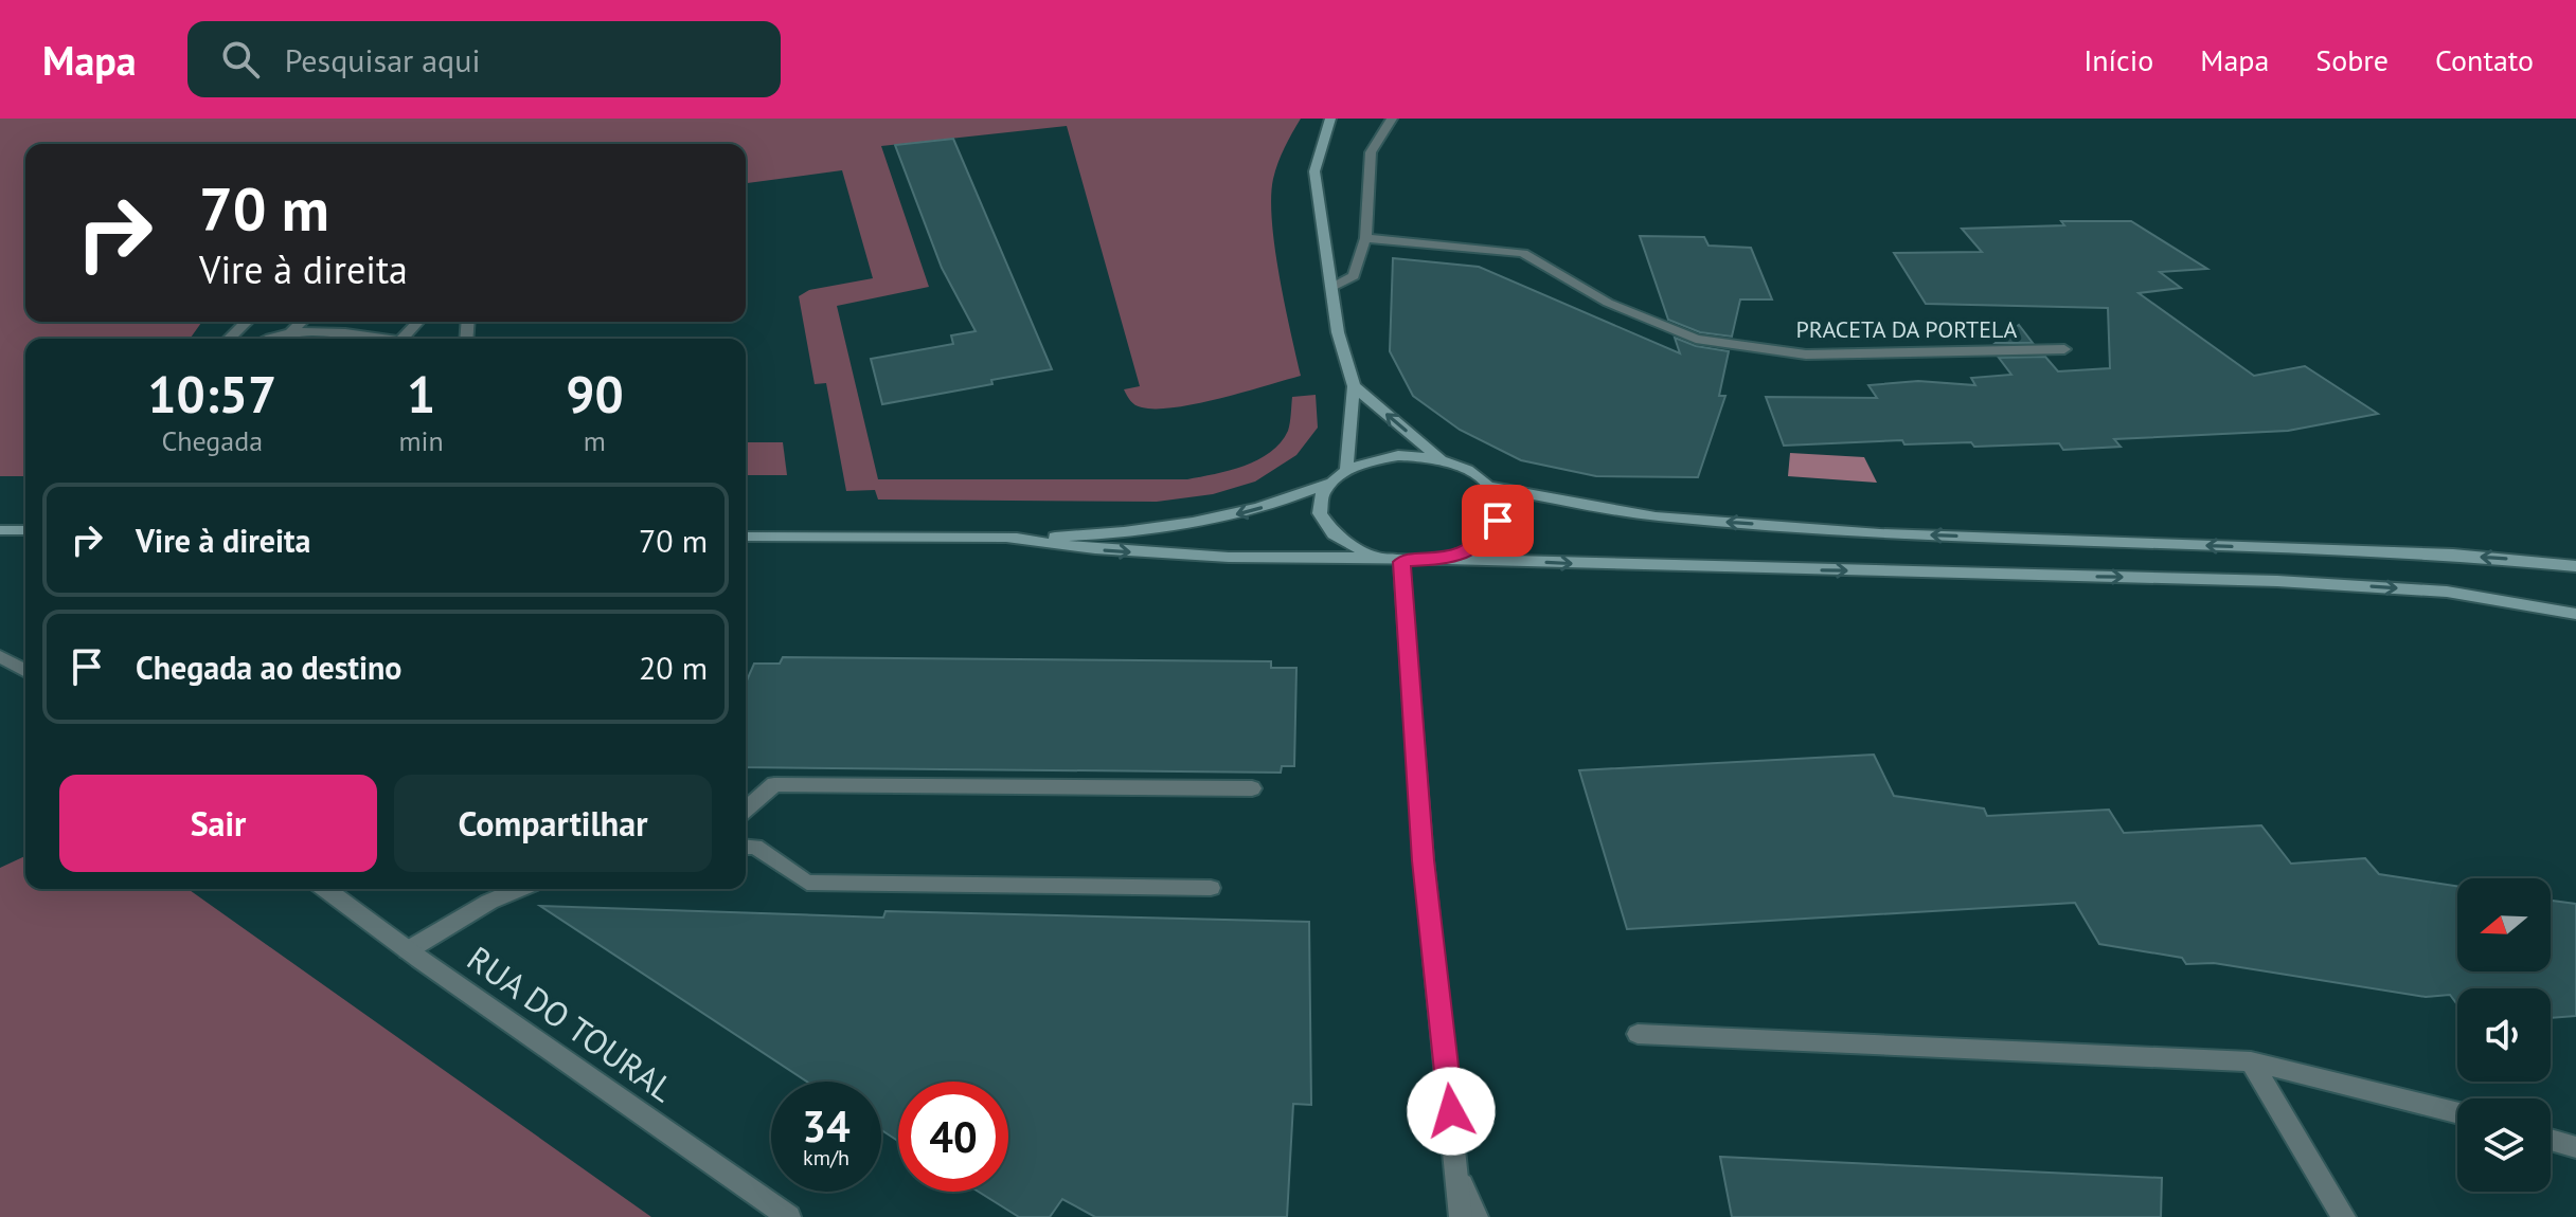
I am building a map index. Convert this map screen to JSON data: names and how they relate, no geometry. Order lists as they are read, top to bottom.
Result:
{
  "streets": {
    "street": ["PRACETA DA PORTELA", "RUA DO TOURAL"]
  },
  "north": "left",
  "page": {
    "header": "Mapa",
    "search": "Pesquisar aqui",
    "nav": [
      "Início",
      "Mapa",
      "Sobre",
      "Contato"
    ],
    "turn": ["70 m", "Vire à direita"],
    "eta": [
      "10:57",
      "Chegada",
      "1",
      "min",
      "90",
      "m"
    ],
    "list": [
      {
        "name": "Vire à direita",
        "value": "70 m"
      },
      {
        "name": "Chegada ao destino",
        "value": "20 m"
      }
    ],
    "buttons": ["Sair", "Compartilhar"],
    "speed": "34 km/h",
    "limit": "40"
  }
}
